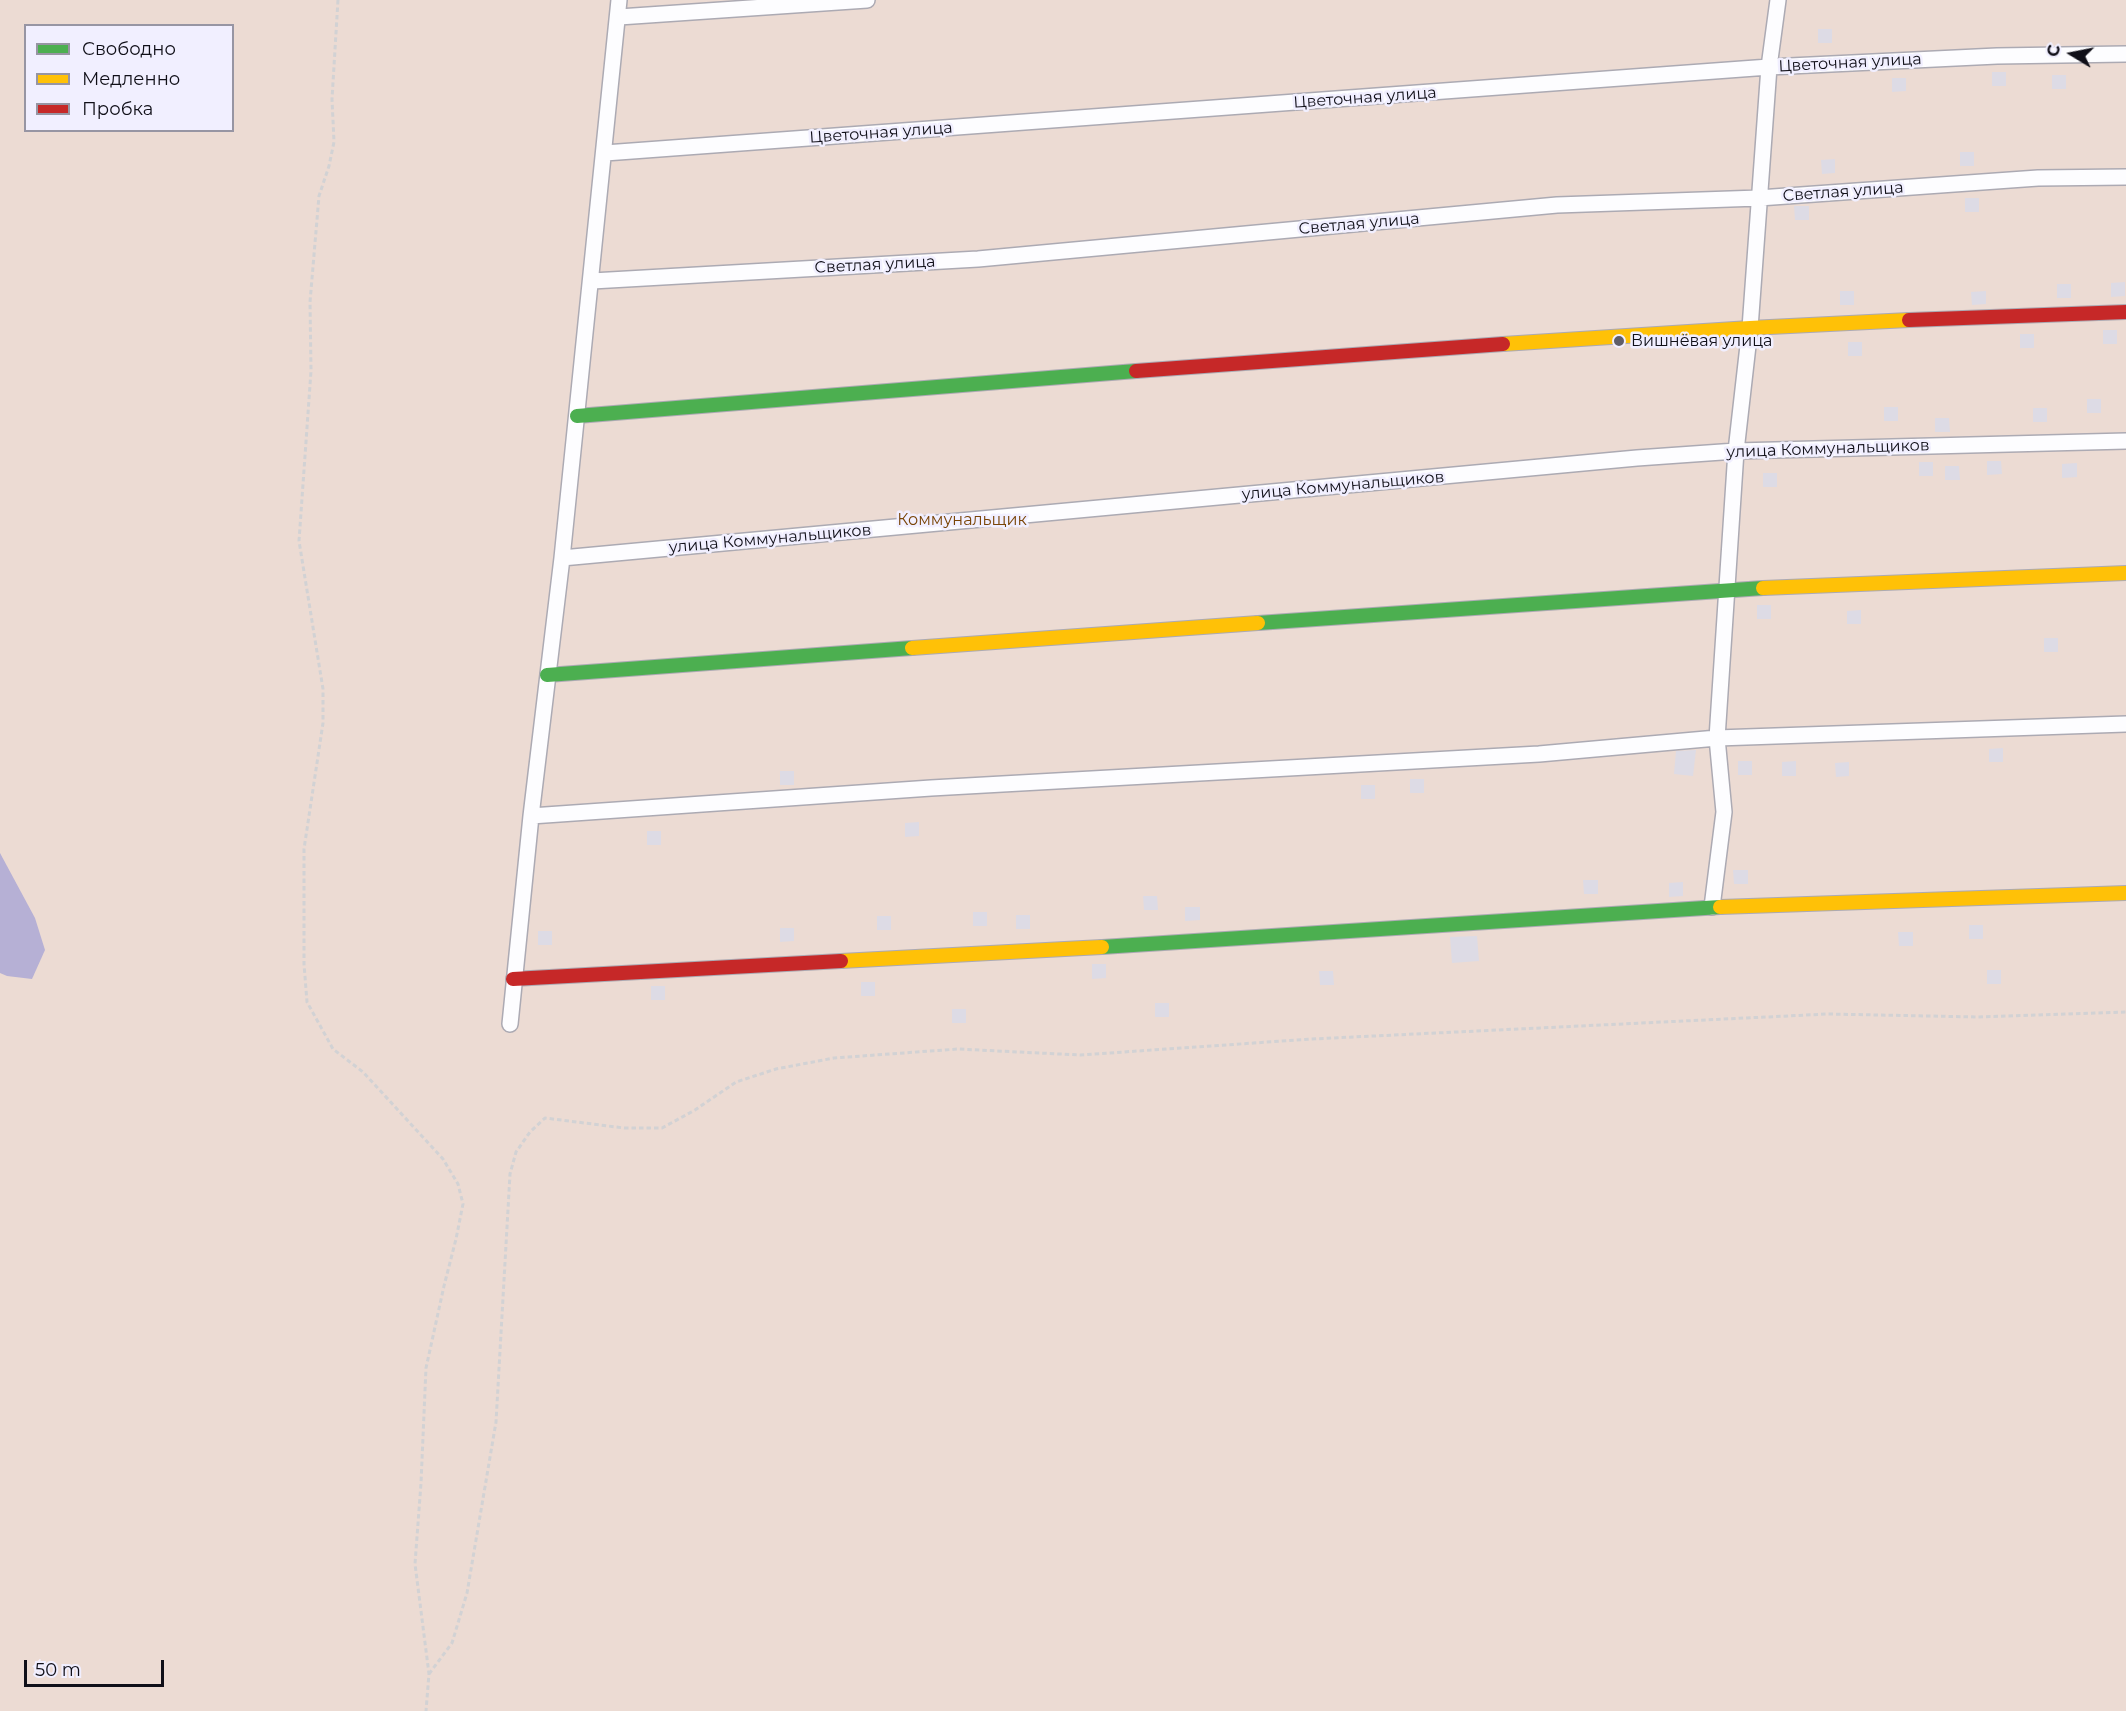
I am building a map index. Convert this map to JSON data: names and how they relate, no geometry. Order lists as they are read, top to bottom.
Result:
{
  "streets": {
    "street": ["Цветочная улица", "Светлая улица", "улица Коммунальщиков"]
  },
  "parks": ["Коммунальщик"],
  "places": ["Вишнёвая улица"],
  "legend": ["Свободно", "Медленно", "Пробка"],
  "scale_bar": "50 m",
  "north": "left"
}
